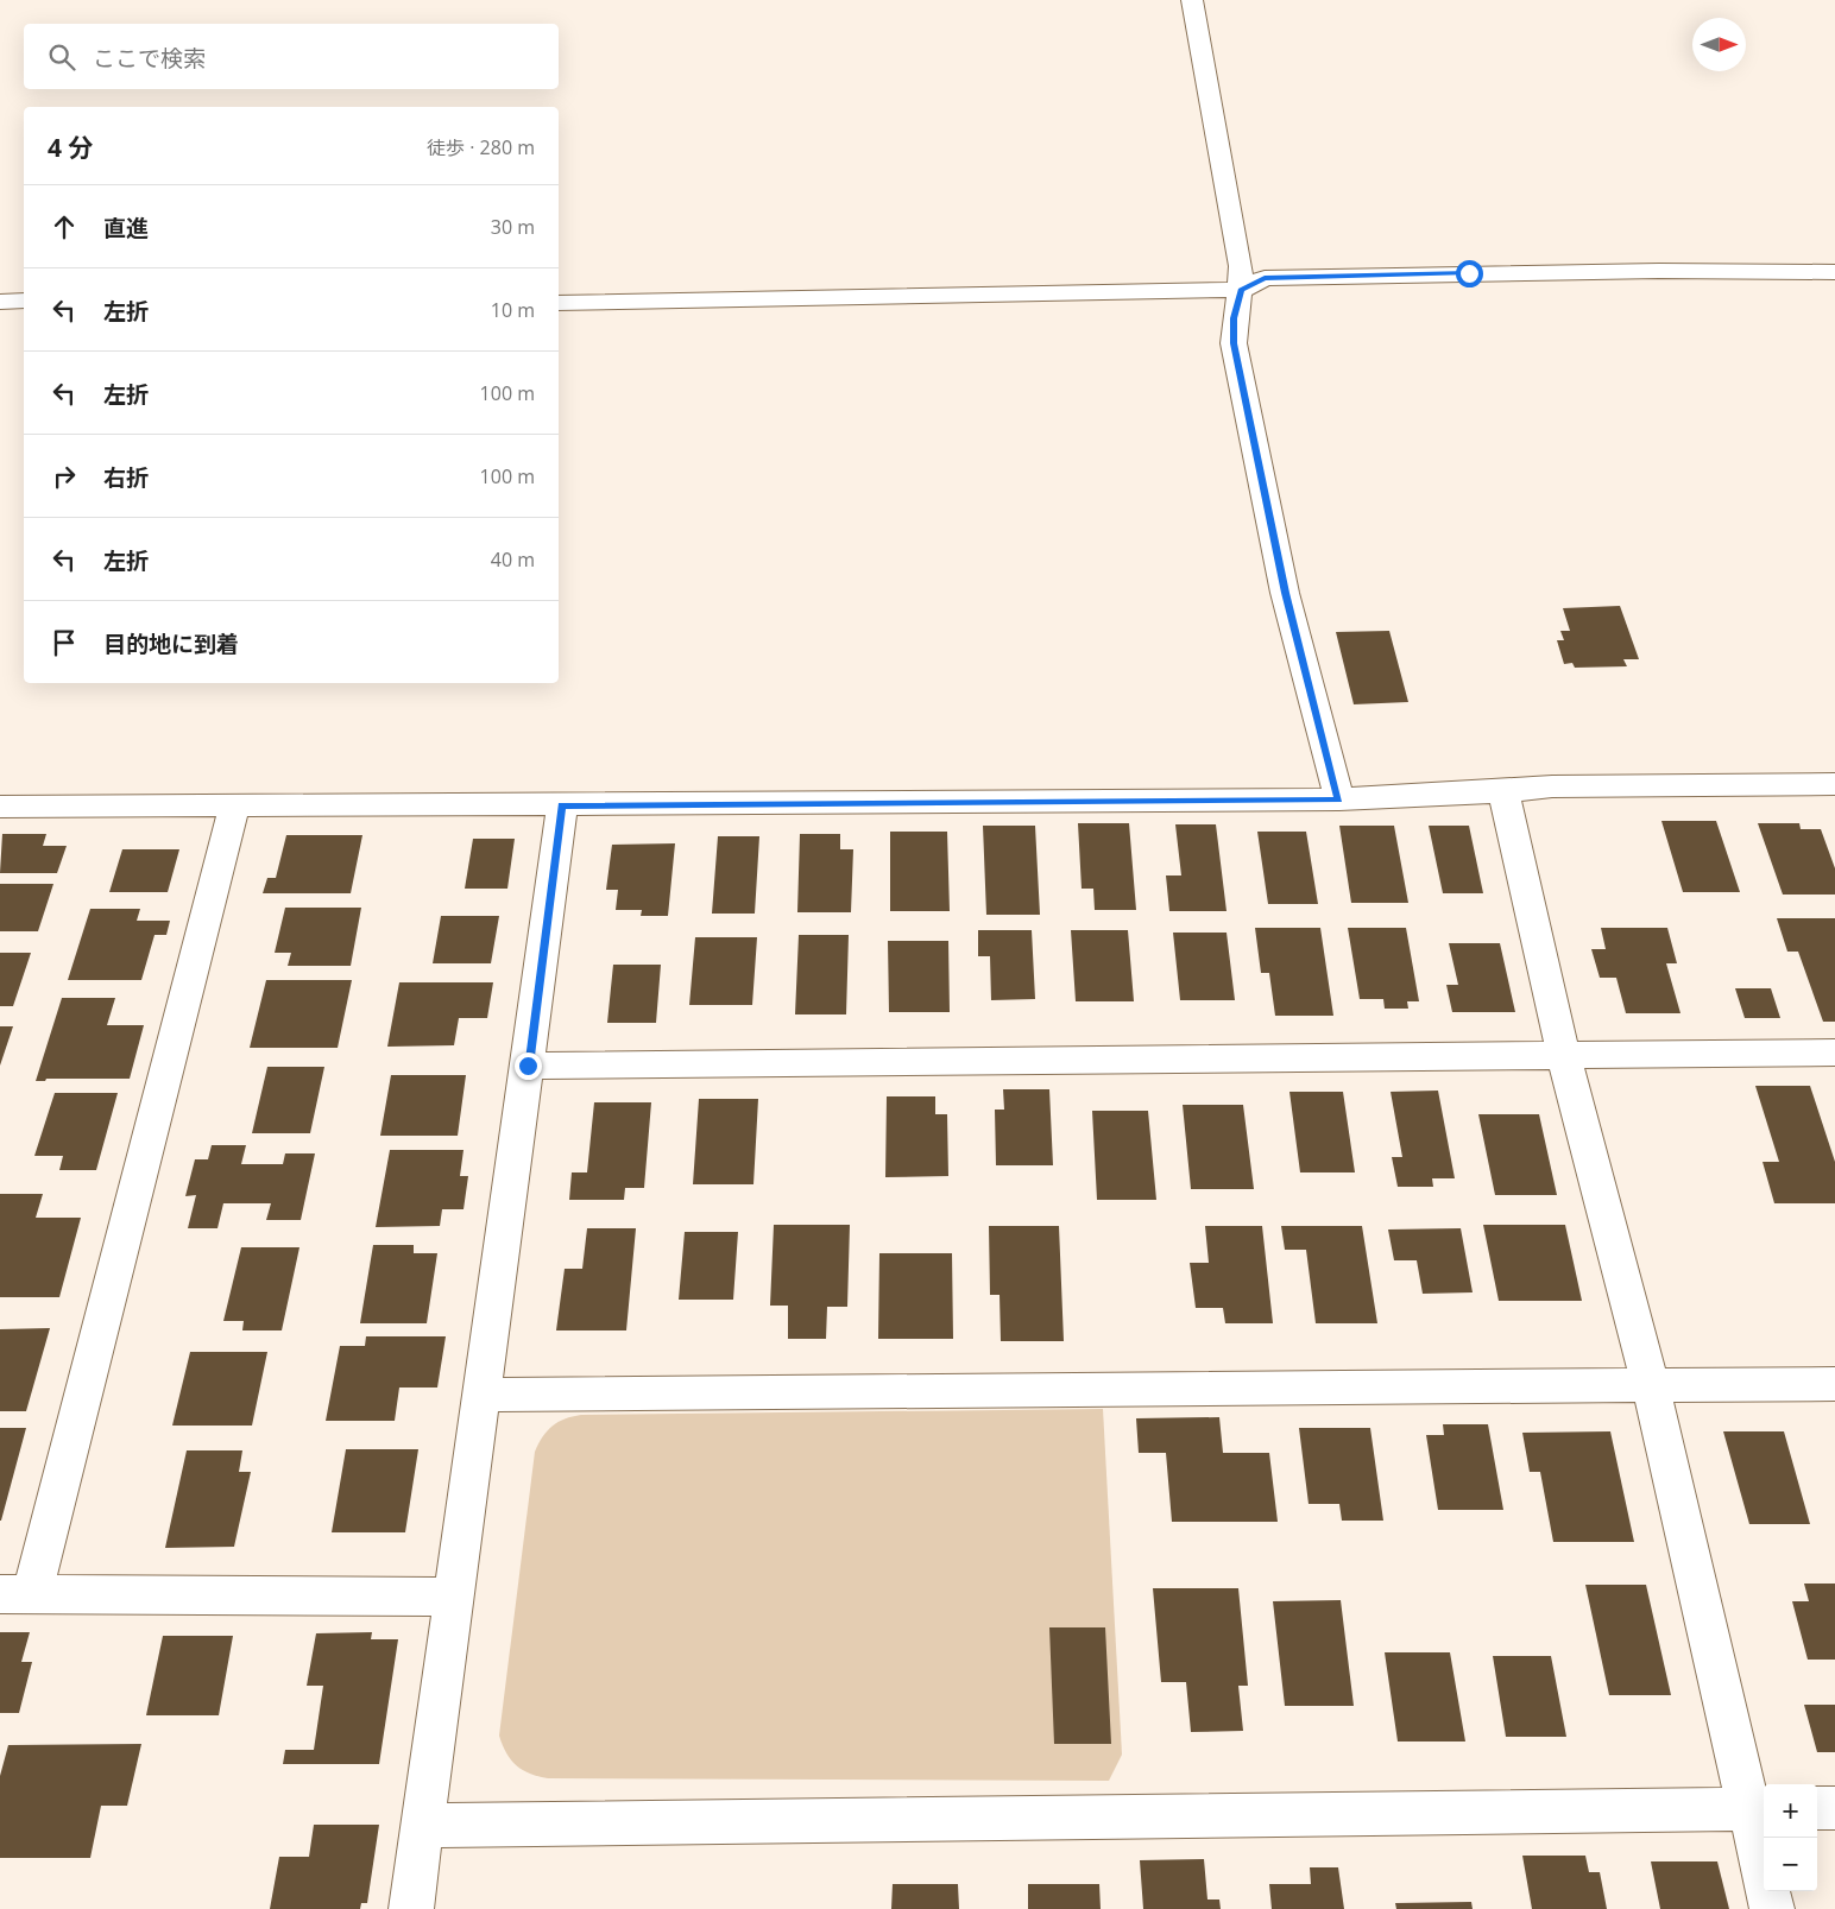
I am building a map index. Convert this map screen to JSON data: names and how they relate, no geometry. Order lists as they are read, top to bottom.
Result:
{
  "north": "right",
  "page": {
    "search": "ここで検索",
    "heading": ["4 分", "徒歩 · 280 m"],
    "list": [
      ["直進", "30 m"],
      ["左折", "10 m"],
      ["左折", "100 m"],
      ["右折", "100 m"],
      ["左折", "40 m"],
      "目的地に到着"
    ],
    "map_buttons": ["+", "−"]
  }
}
